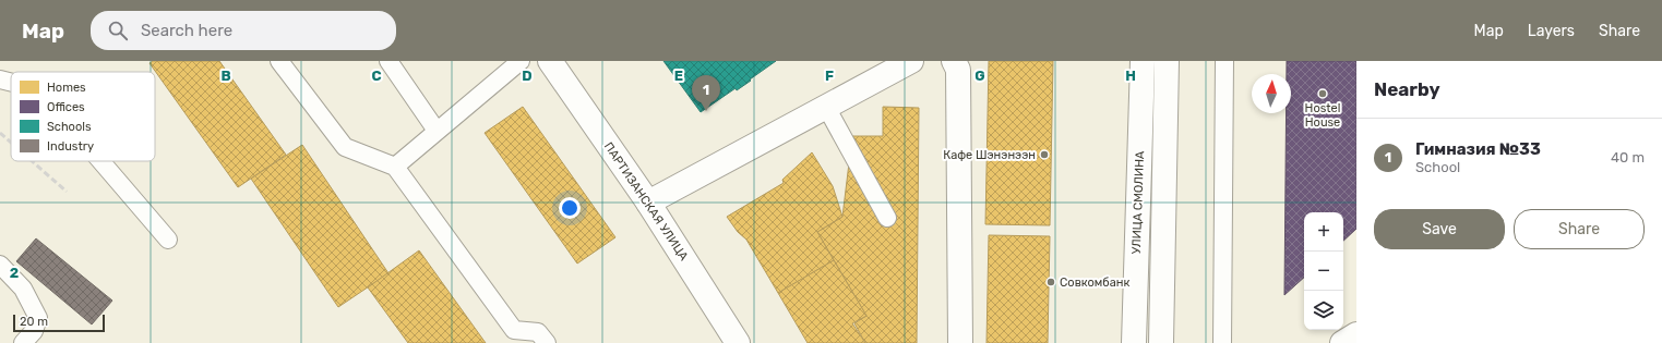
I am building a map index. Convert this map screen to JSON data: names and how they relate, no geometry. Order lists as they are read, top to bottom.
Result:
{
  "streets": {
    "street": ["ПАРТИЗАНСКАЯ УЛИЦА", "УЛИЦА СМОЛИНА"]
  },
  "places": ["Hostel House", "Кафе Шэнэнээн", "Совкомбанк"],
  "legend": [
    "Homes",
    "Offices",
    "Schools",
    "Industry"
  ],
  "scale_bar": "20 m",
  "north": "top",
  "page": {
    "header": "Map",
    "search": "Search here",
    "nav": ["Map", "Layers", "Share"],
    "heading": "Nearby",
    "pins": "1",
    "list": [
      {
        "mark": "1",
        "name": "Гимназия №33",
        "note": "School",
        "value": "40 m"
      }
    ],
    "buttons": ["Save", "Share"],
    "map_buttons": ["+", "−"],
    "scale": "20 m"
  },
  "grid": {
    "columns": [
      "B",
      "C",
      "D",
      "E",
      "F",
      "G",
      "H"
    ],
    "rows": ["2"]
  }
}
